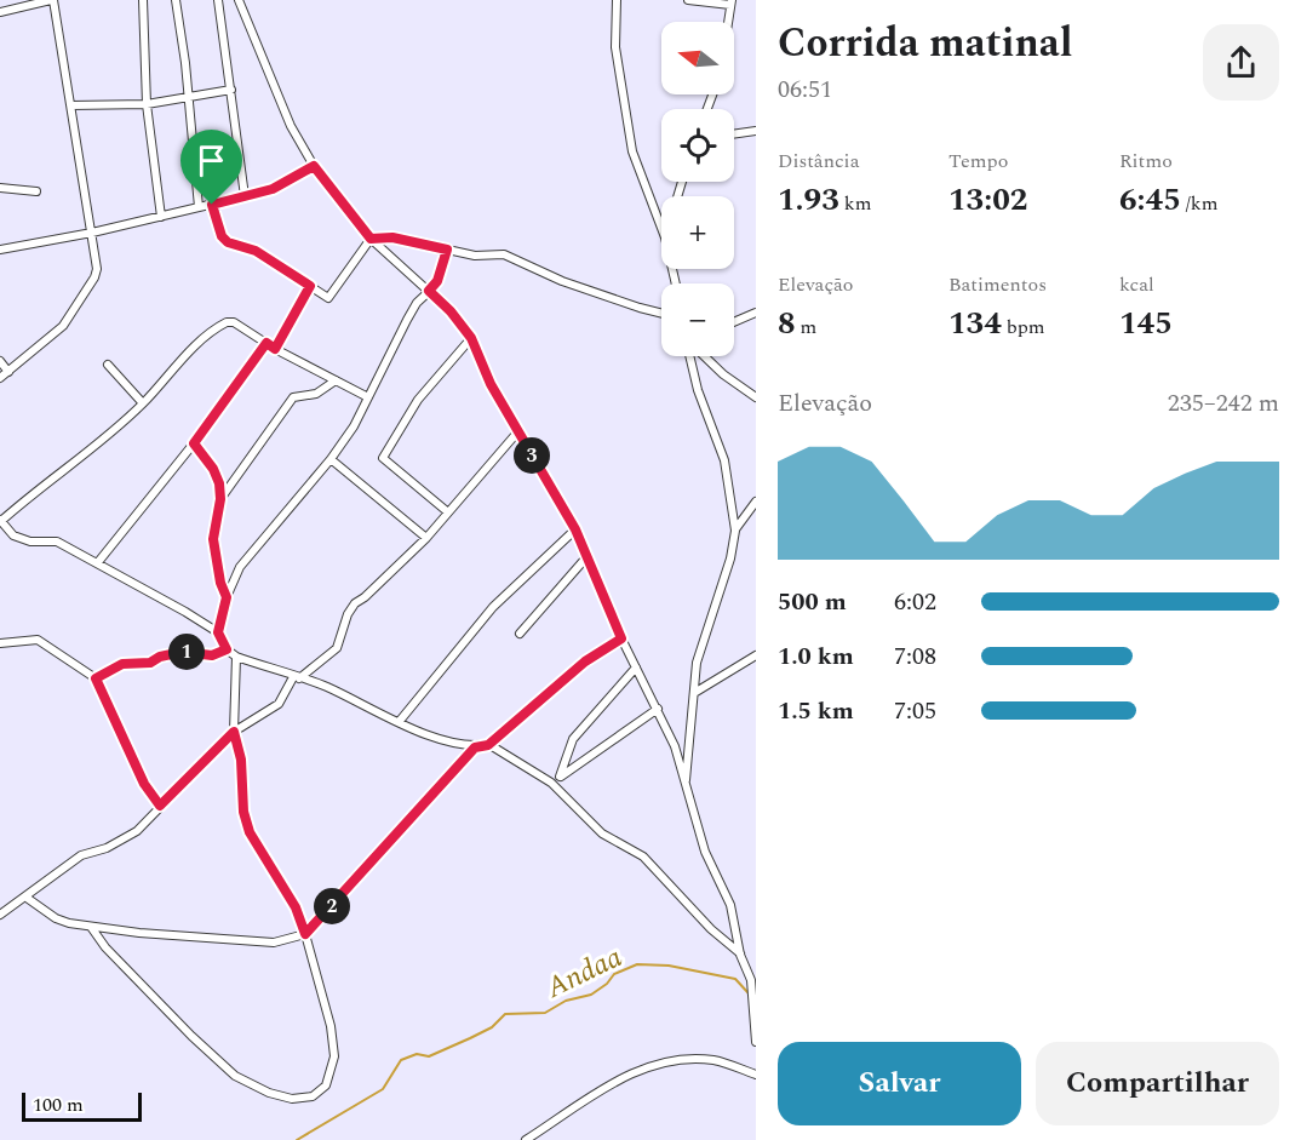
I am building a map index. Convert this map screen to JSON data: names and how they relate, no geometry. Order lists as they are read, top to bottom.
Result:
{
  "water": ["Andaa"],
  "scale_bar": "100 m",
  "north": "left",
  "page": {
    "heading": ["Corrida matinal", "06:51"],
    "map_buttons": ["+", "−"],
    "stats": [
      ["Distância", "1.93 km"],
      ["Tempo", "13:02"],
      ["Ritmo", "6:45 /km"],
      ["Elevação", "8 m"],
      ["Batimentos", "134 bpm"],
      ["kcal", "145"]
    ],
    "chart": ["Elevação", "235–242 m"],
    "pins": ["3", "1", "2"],
    "list": [
      {
        "name": "500 m",
        "note": "6:02"
      },
      {
        "name": "1.0 km",
        "note": "7:08"
      },
      {
        "name": "1.5 km",
        "note": "7:05"
      }
    ],
    "buttons": ["Salvar", "Compartilhar"],
    "scale": "100 m"
  }
}
